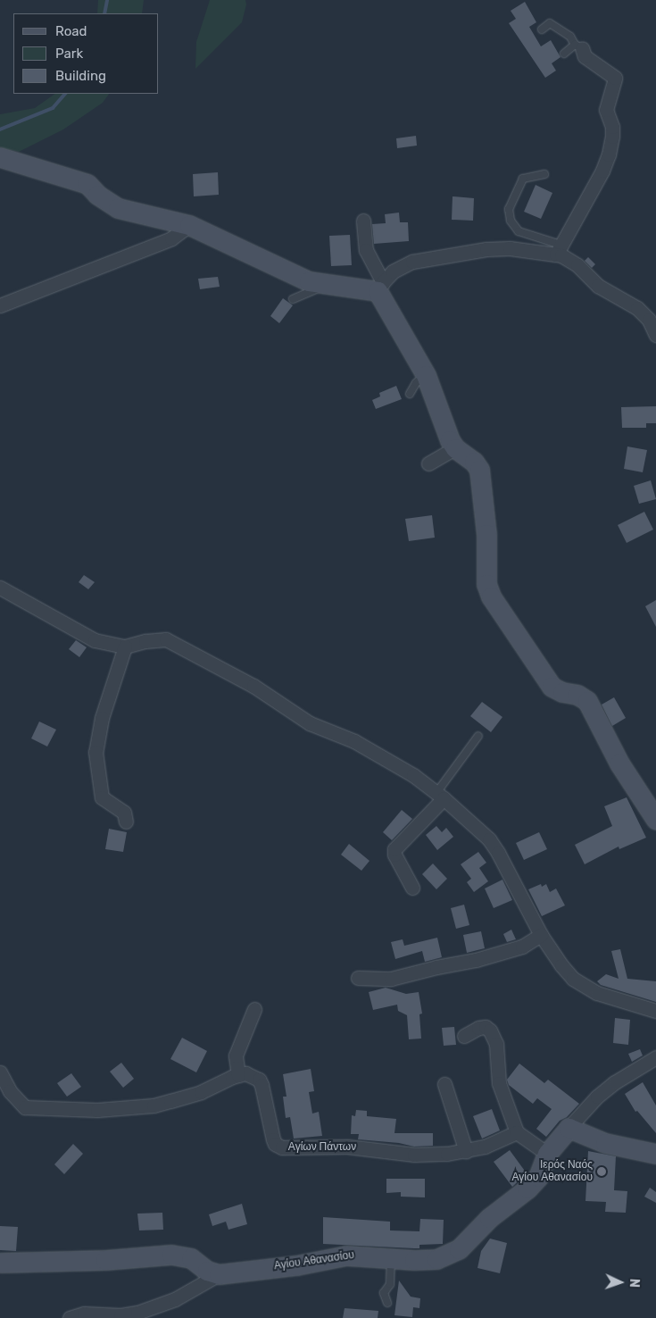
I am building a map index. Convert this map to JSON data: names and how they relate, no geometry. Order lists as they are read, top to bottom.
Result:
{
  "streets": {
    "street": ["Αγίων Πάντων", "Αγίου Αθανασίου"]
  },
  "places": ["Ιερός Ναός Αγίου Αθανασίου"],
  "legend": ["Road", "Park", "Building"],
  "north": "right"
}
